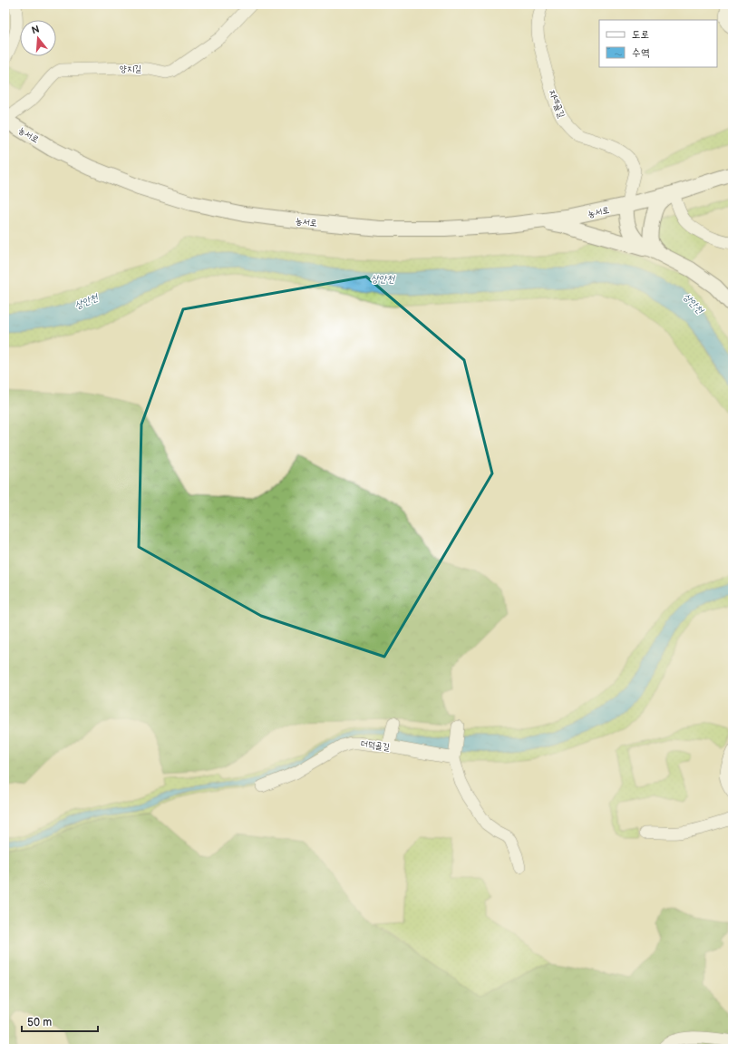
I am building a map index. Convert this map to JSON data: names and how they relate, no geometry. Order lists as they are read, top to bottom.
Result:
{
  "streets": {
    "street": [
      "양지길",
      "지네골길",
      "농서로",
      "더덕골길"
    ]
  },
  "crossings": [
    ["양지길", "농서로"],
    ["지네골길", "농서로"]
  ],
  "water": ["상안천"],
  "legend": ["도로", "수역"],
  "scale_bar": "50 m",
  "north": "top"
}
